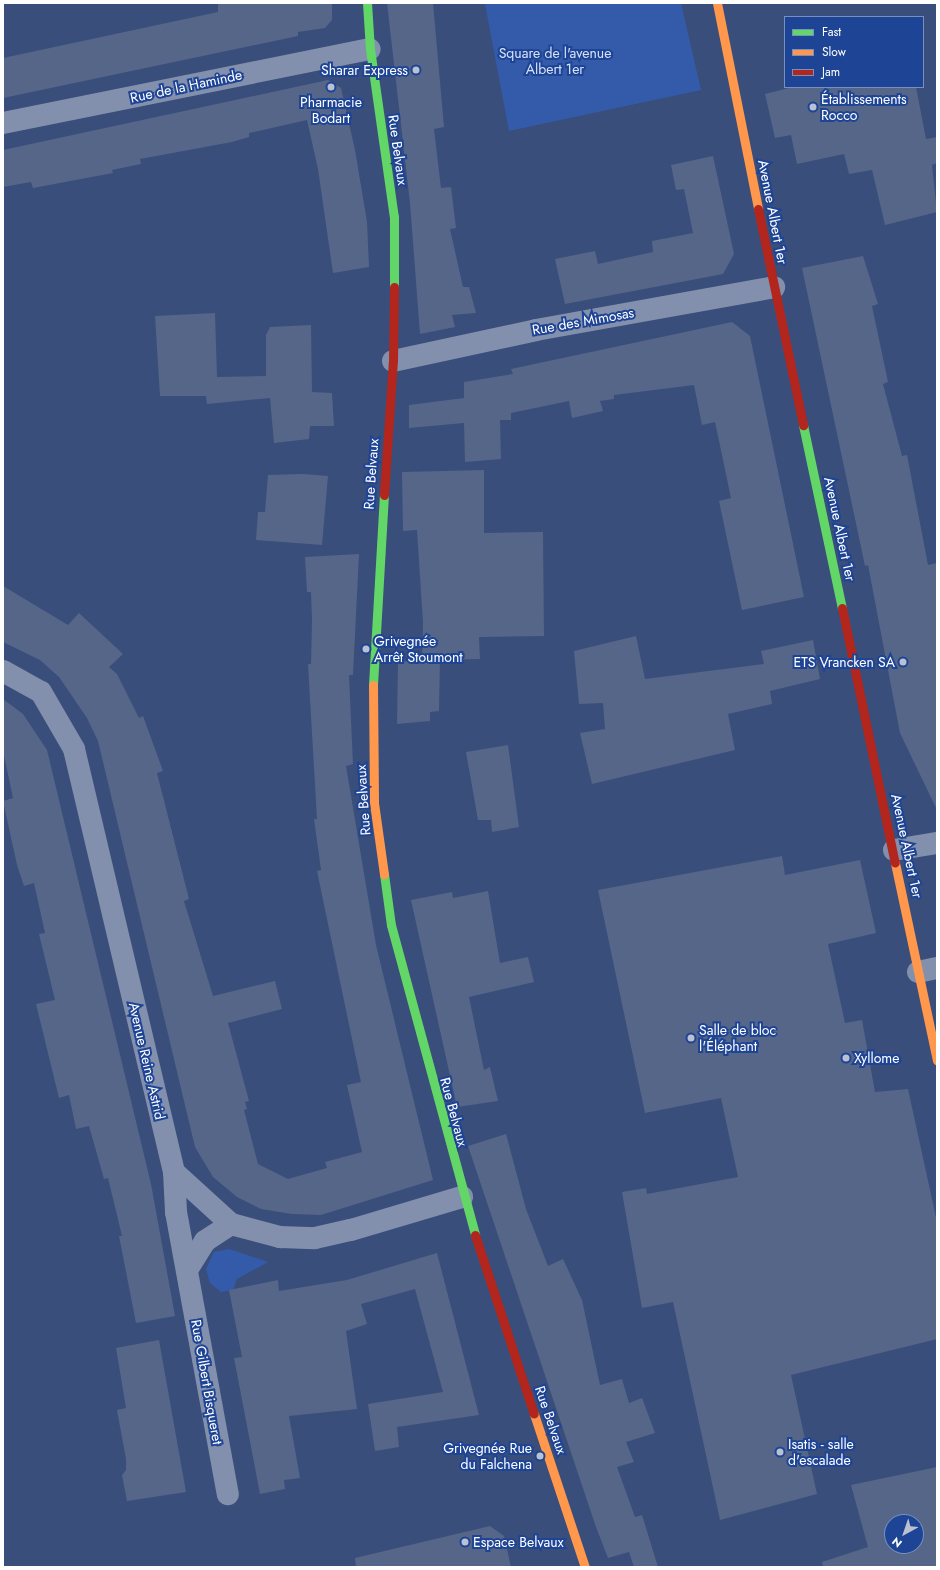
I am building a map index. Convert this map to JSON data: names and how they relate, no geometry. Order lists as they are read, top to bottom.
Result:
{
  "streets": {
    "street": [
      "Rue de la Haminde",
      "Rue Belvaux",
      "Avenue Albert 1er",
      "Rue des Mimosas",
      "Avenue Reine Astrid",
      "Rue Gilbert Bisqueret"
    ]
  },
  "crossings": [
    ["Rue de la Haminde", "Rue Belvaux"],
    ["Rue Belvaux", "Rue des Mimosas"],
    ["Avenue Albert 1er", "Rue des Mimosas"],
    ["Avenue Reine Astrid", "Rue Gilbert Bisqueret"]
  ],
  "parks": ["Square de l'avenue Albert 1er"],
  "places": [
    "Sharar Express",
    "Pharmacie Bodart",
    "Établissements Rocco",
    "Grivegnée Arrêt Stoumont",
    "ETS Vrancken SA",
    "Salle de bloc l'Éléphant",
    "Xyllome",
    "Isatis - salle d'escalade",
    "Grivegnée Rue du Falchena",
    "Espace Belvaux"
  ],
  "legend": ["Fast", "Slow", "Jam"],
  "north": "bottom left"
}
